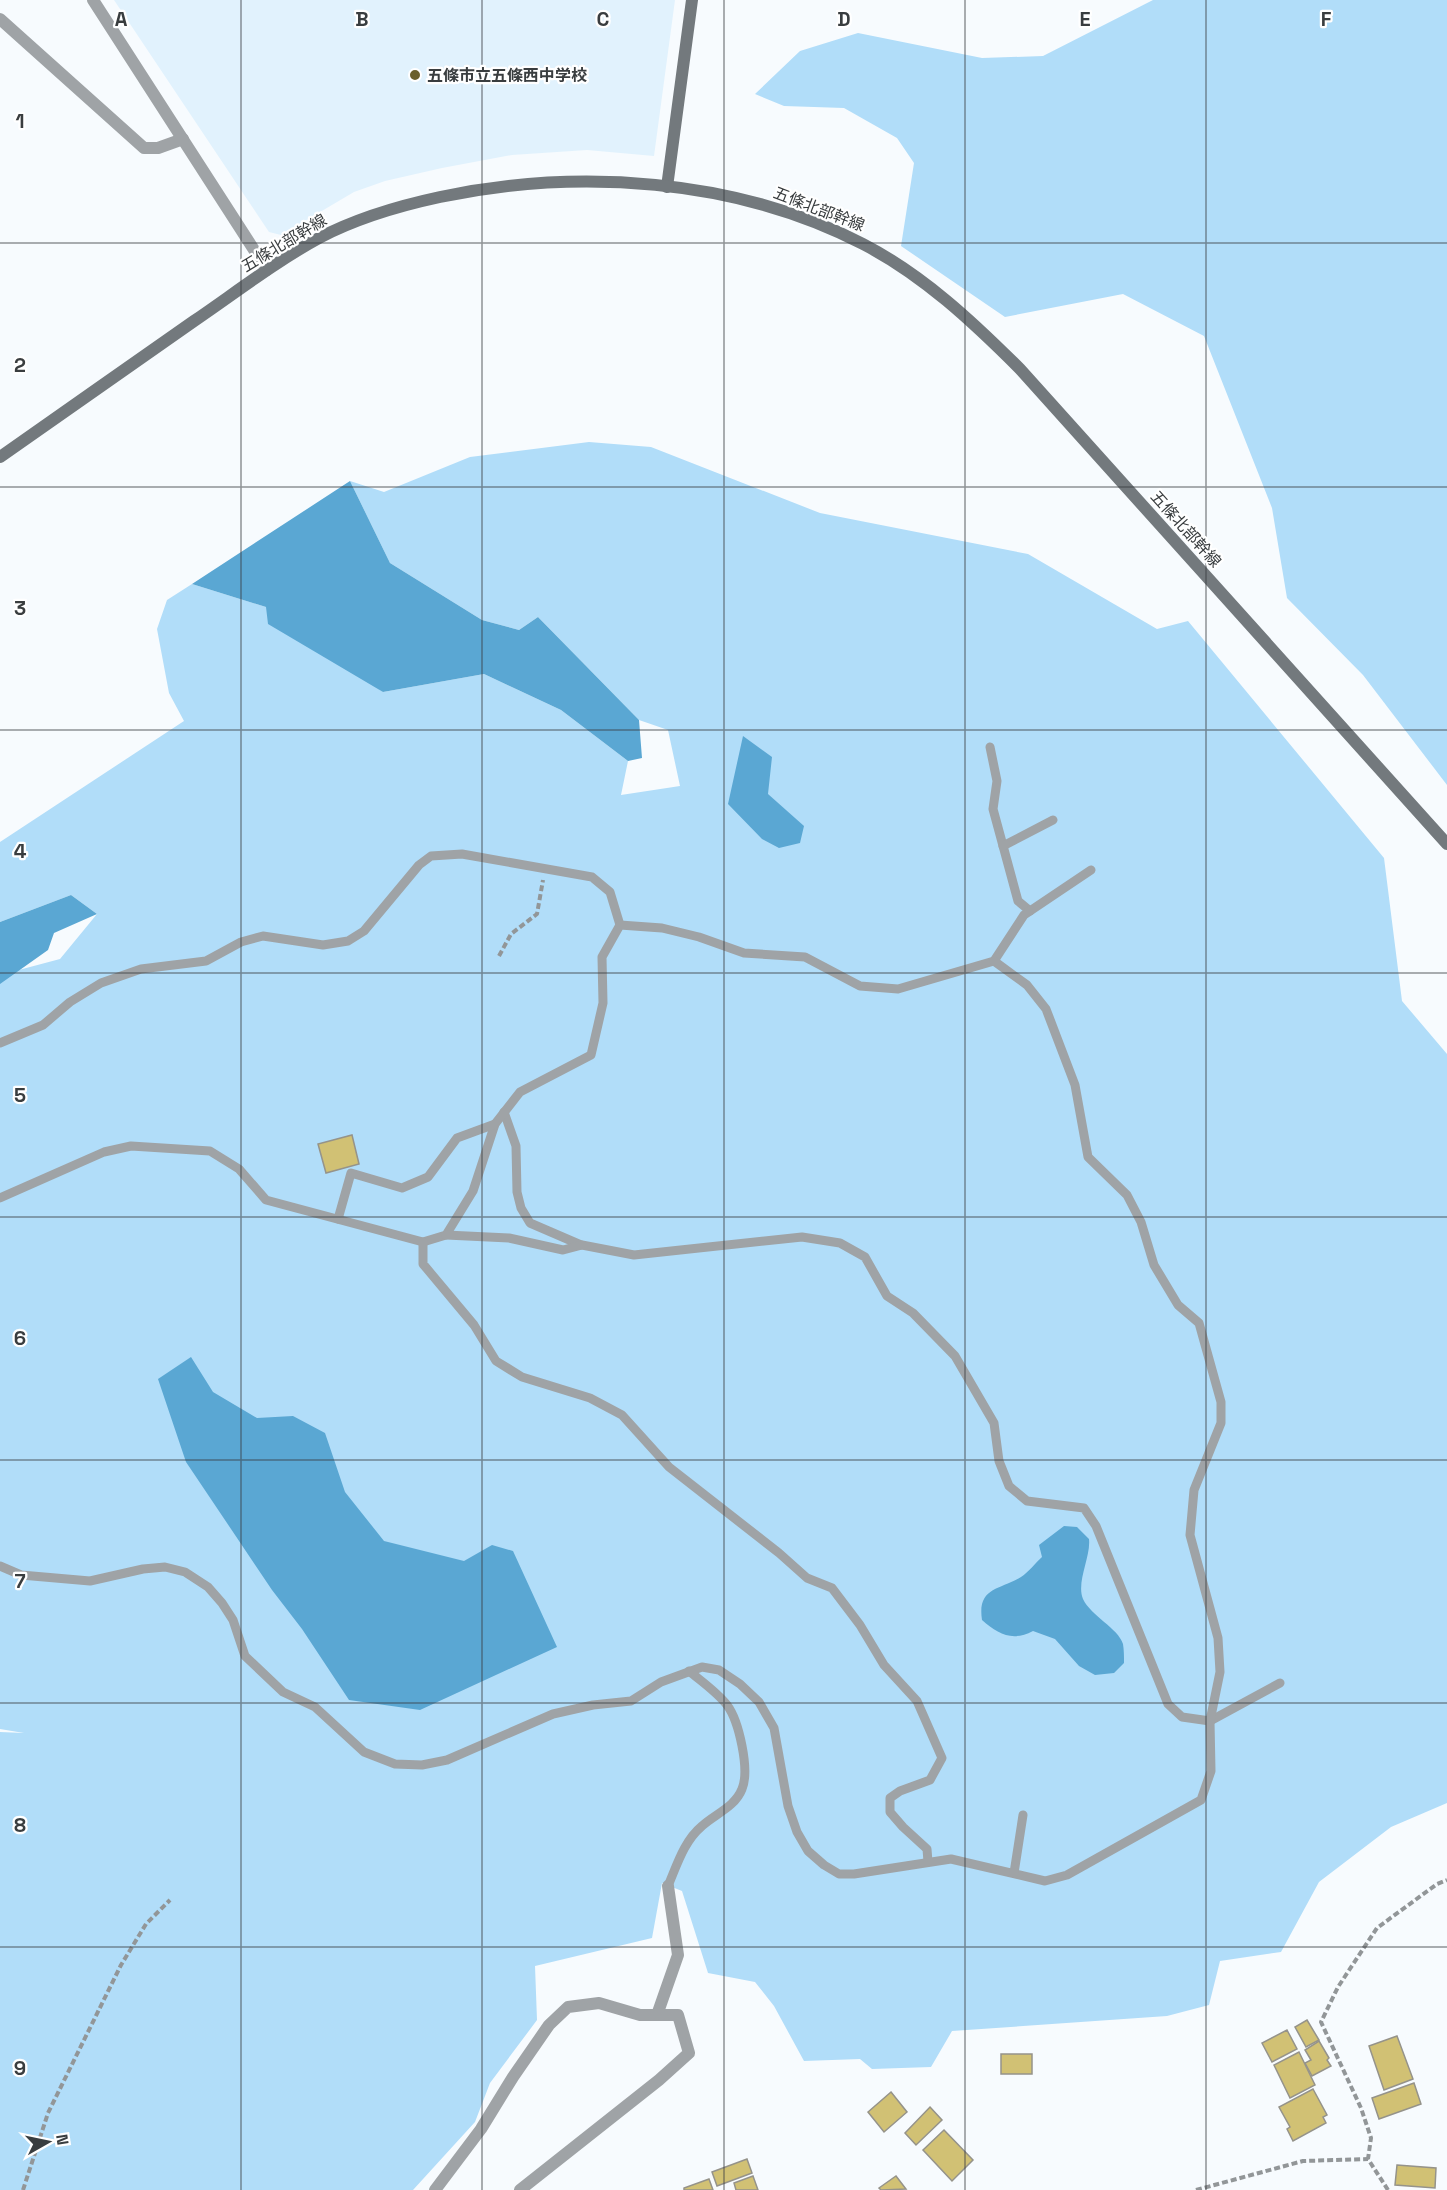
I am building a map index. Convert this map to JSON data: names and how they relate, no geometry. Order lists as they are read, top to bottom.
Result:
{
  "streets": {
    "street": ["五條北部幹線"]
  },
  "places": ["五條市立五條西中学校"],
  "north": "right",
  "grid": {
    "columns": [
      "A",
      "B",
      "C",
      "D",
      "E",
      "F"
    ],
    "rows": [
      "1",
      "2",
      "3",
      "4",
      "5",
      "6",
      "7",
      "8",
      "9"
    ]
  }
}
